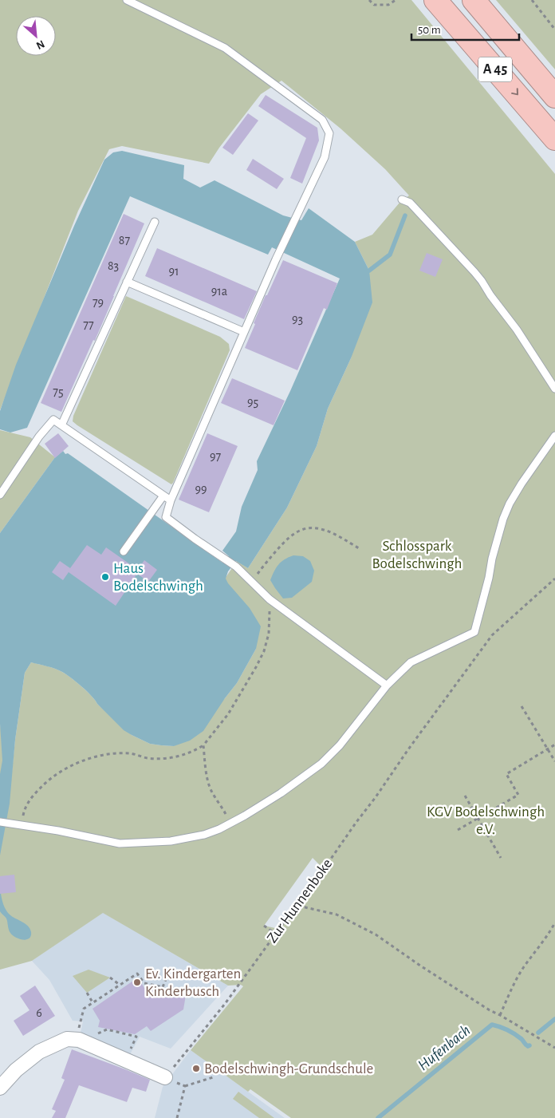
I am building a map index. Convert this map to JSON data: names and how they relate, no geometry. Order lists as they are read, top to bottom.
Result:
{
  "streets": {
    "highway": ["A 45"],
    "path": ["Zur Hunnenboke"]
  },
  "water": ["Hufenbach"],
  "parks": ["Schlosspark Bodelschwingh", "KGV Bodelschwingh e.V."],
  "places": ["Haus Bodelschwingh", "Ev. Kindergarten Kinderbusch", "Bodelschwingh-Grundschule"],
  "house_numbers": [
    "87",
    "83",
    "91",
    "91a",
    "79",
    "93",
    "77",
    "75",
    "95",
    "97",
    "99",
    "6"
  ],
  "scale_bar": "50 m",
  "north": "bottom right"
}
